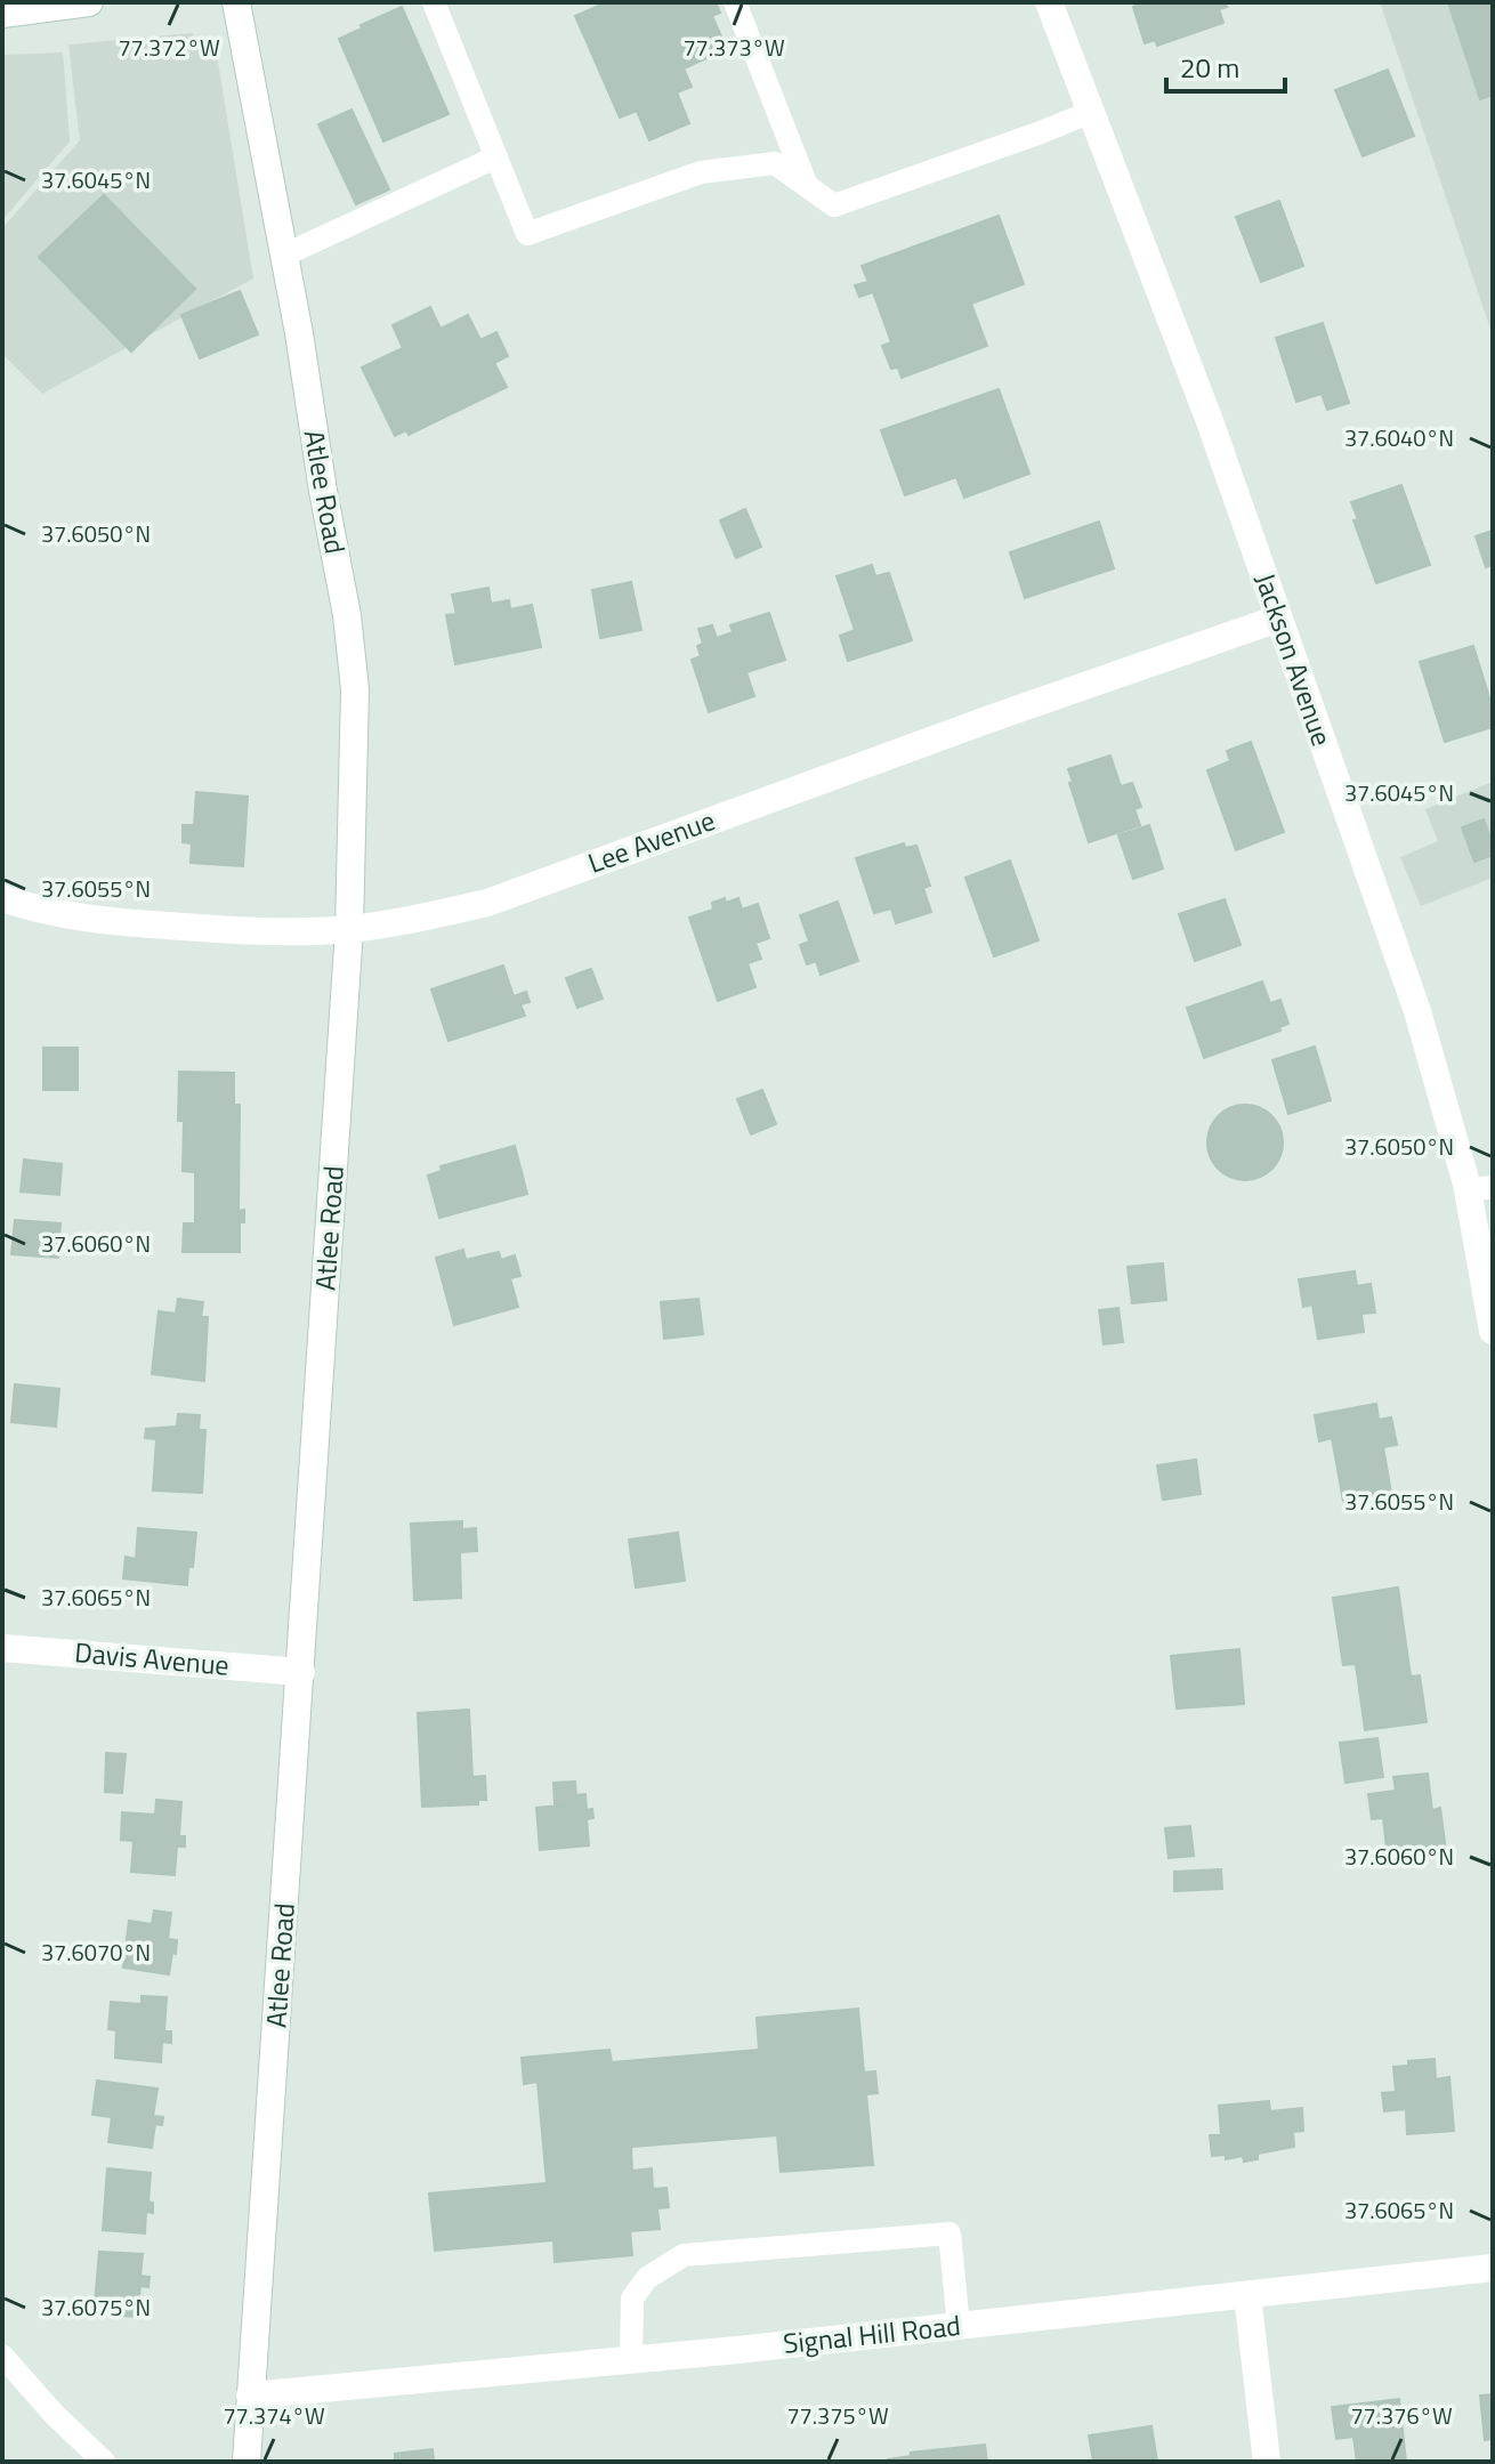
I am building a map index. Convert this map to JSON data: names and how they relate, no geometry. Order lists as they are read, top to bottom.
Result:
{
  "streets": {
    "street": [
      "Atlee Road",
      "Jackson Avenue",
      "Lee Avenue",
      "Davis Avenue",
      "Signal Hill Road"
    ]
  },
  "crossings": [
    ["Atlee Road", "Lee Avenue"],
    ["Atlee Road", "Davis Avenue"],
    ["Atlee Road", "Signal Hill Road"],
    ["Jackson Avenue", "Lee Avenue"]
  ],
  "scale_bar": "20 m",
  "coordinates": [
    "77.372°W",
    "77.373°W",
    "37.6045°N",
    "37.6040°N",
    "37.6050°N",
    "37.6055°N",
    "37.6060°N",
    "37.6065°N",
    "37.6070°N",
    "37.6075°N",
    "77.374°W",
    "77.375°W",
    "77.376°W"
  ]
}
